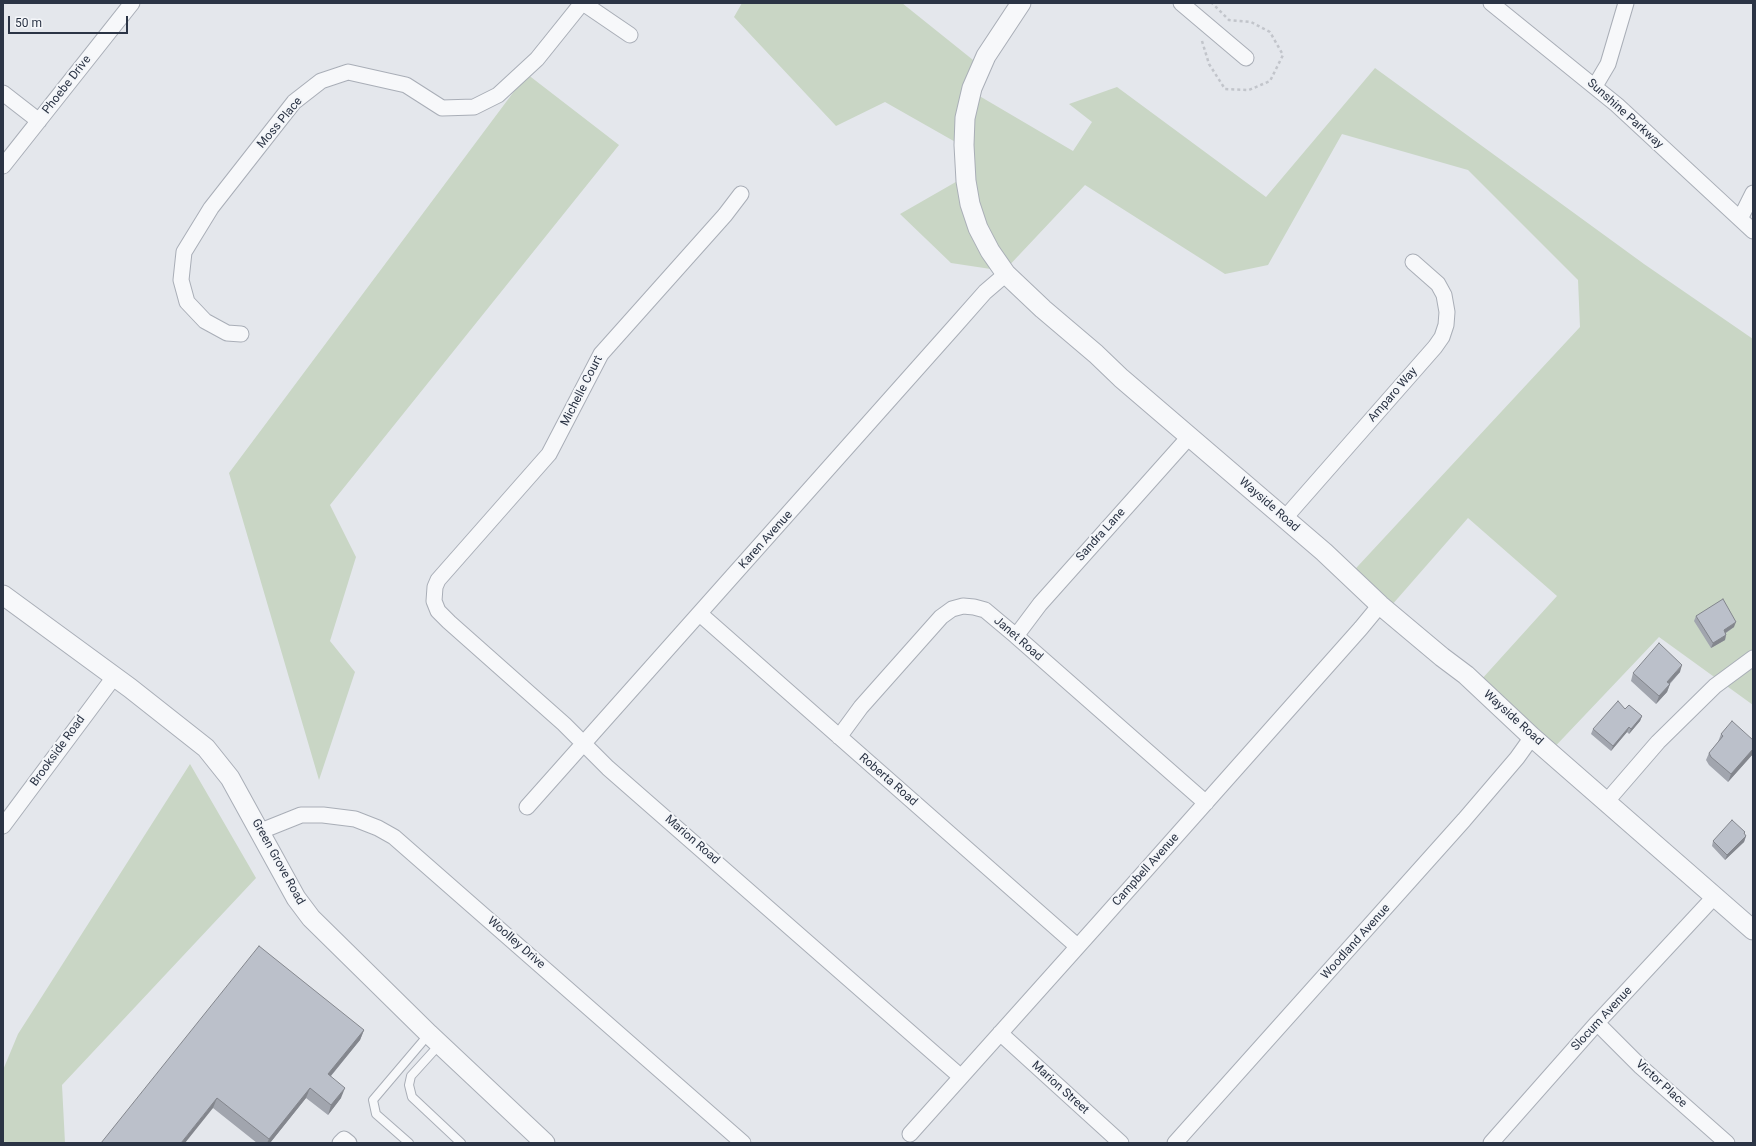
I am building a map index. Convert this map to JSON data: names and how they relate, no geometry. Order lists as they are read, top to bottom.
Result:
{
  "streets": {
    "street": [
      "Phoebe Drive",
      "Sunshine Parkway",
      "Moss Place",
      "Michelle Court",
      "Amparo Way",
      "Wayside Road",
      "Sandra Lane",
      "Karen Avenue",
      "Janet Road",
      "Brookside Road",
      "Roberta Road",
      "Marion Road",
      "Green Grove Road",
      "Campbell Avenue",
      "Woodland Avenue",
      "Woolley Drive",
      "Slocum Avenue",
      "Victor Place",
      "Marion Street"
    ]
  },
  "crossings": [
    ["Michelle Court", "Marion Road"],
    ["Amparo Way", "Wayside Road"],
    ["Wayside Road", "Sandra Lane"],
    ["Wayside Road", "Karen Avenue"],
    ["Wayside Road", "Campbell Avenue"],
    ["Wayside Road", "Woodland Avenue"],
    ["Wayside Road", "Slocum Avenue"],
    ["Sandra Lane", "Janet Road"],
    ["Karen Avenue", "Roberta Road"],
    ["Karen Avenue", "Marion Road"],
    ["Janet Road", "Roberta Road"],
    ["Janet Road", "Campbell Avenue"],
    ["Brookside Road", "Green Grove Road"],
    ["Roberta Road", "Campbell Avenue"],
    ["Marion Road", "Campbell Avenue"],
    ["Green Grove Road", "Woolley Drive"],
    ["Campbell Avenue", "Marion Street"],
    ["Slocum Avenue", "Victor Place"]
  ],
  "scale_bar": "50 m"
}
